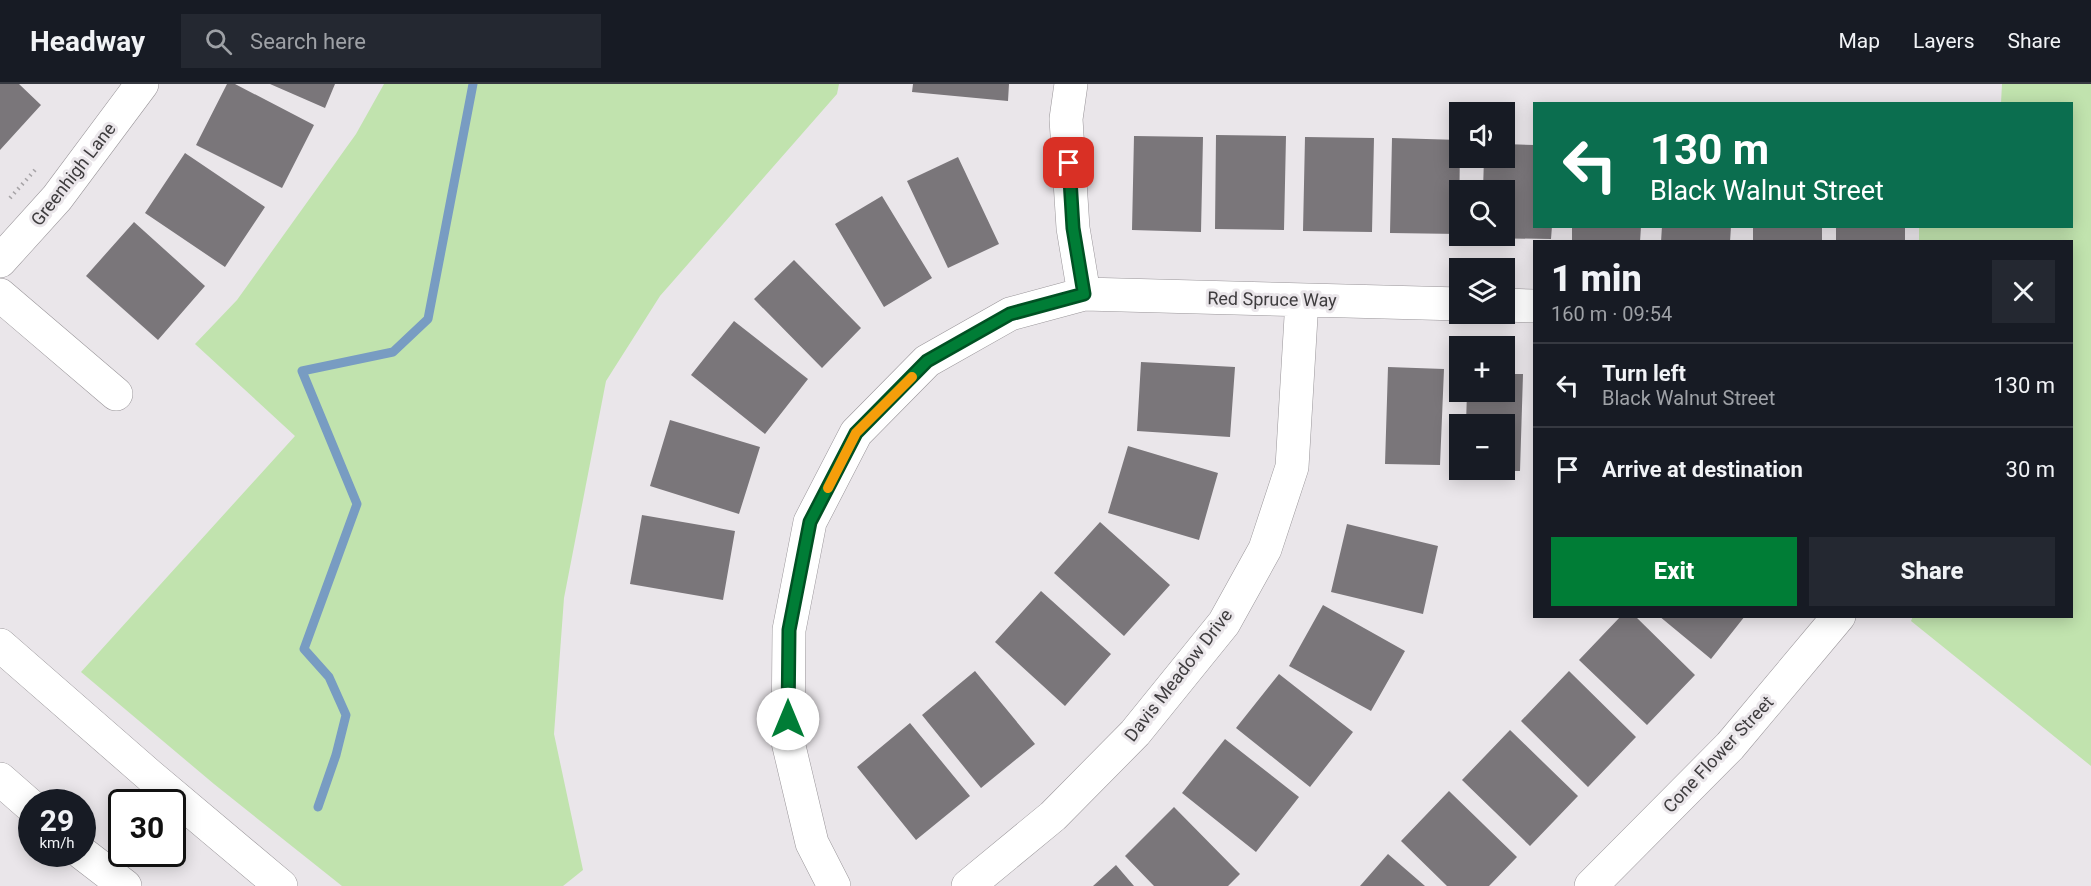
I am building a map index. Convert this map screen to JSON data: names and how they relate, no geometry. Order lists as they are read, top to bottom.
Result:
{
  "streets": {
    "street": [
      "Greenhigh Lane",
      "Red Spruce Way",
      "Davis Meadow Drive",
      "Cone Flower Street"
    ]
  },
  "crossings": [
    ["Red Spruce Way", "Davis Meadow Drive"]
  ],
  "page": {
    "header": "Headway",
    "search": "Search here",
    "nav": ["Map", "Layers", "Share"],
    "map_buttons": ["+", "−"],
    "turn": ["130 m", "Black Walnut Street"],
    "heading": ["1 min", "160 m · 09:54"],
    "list": [
      {
        "name": "Turn left",
        "note": "Black Walnut Street",
        "value": "130 m"
      },
      {
        "name": "Arrive at destination",
        "value": "30 m"
      }
    ],
    "buttons": ["Exit", "Share"],
    "speed": "29 km/h",
    "limit": "30"
  }
}
